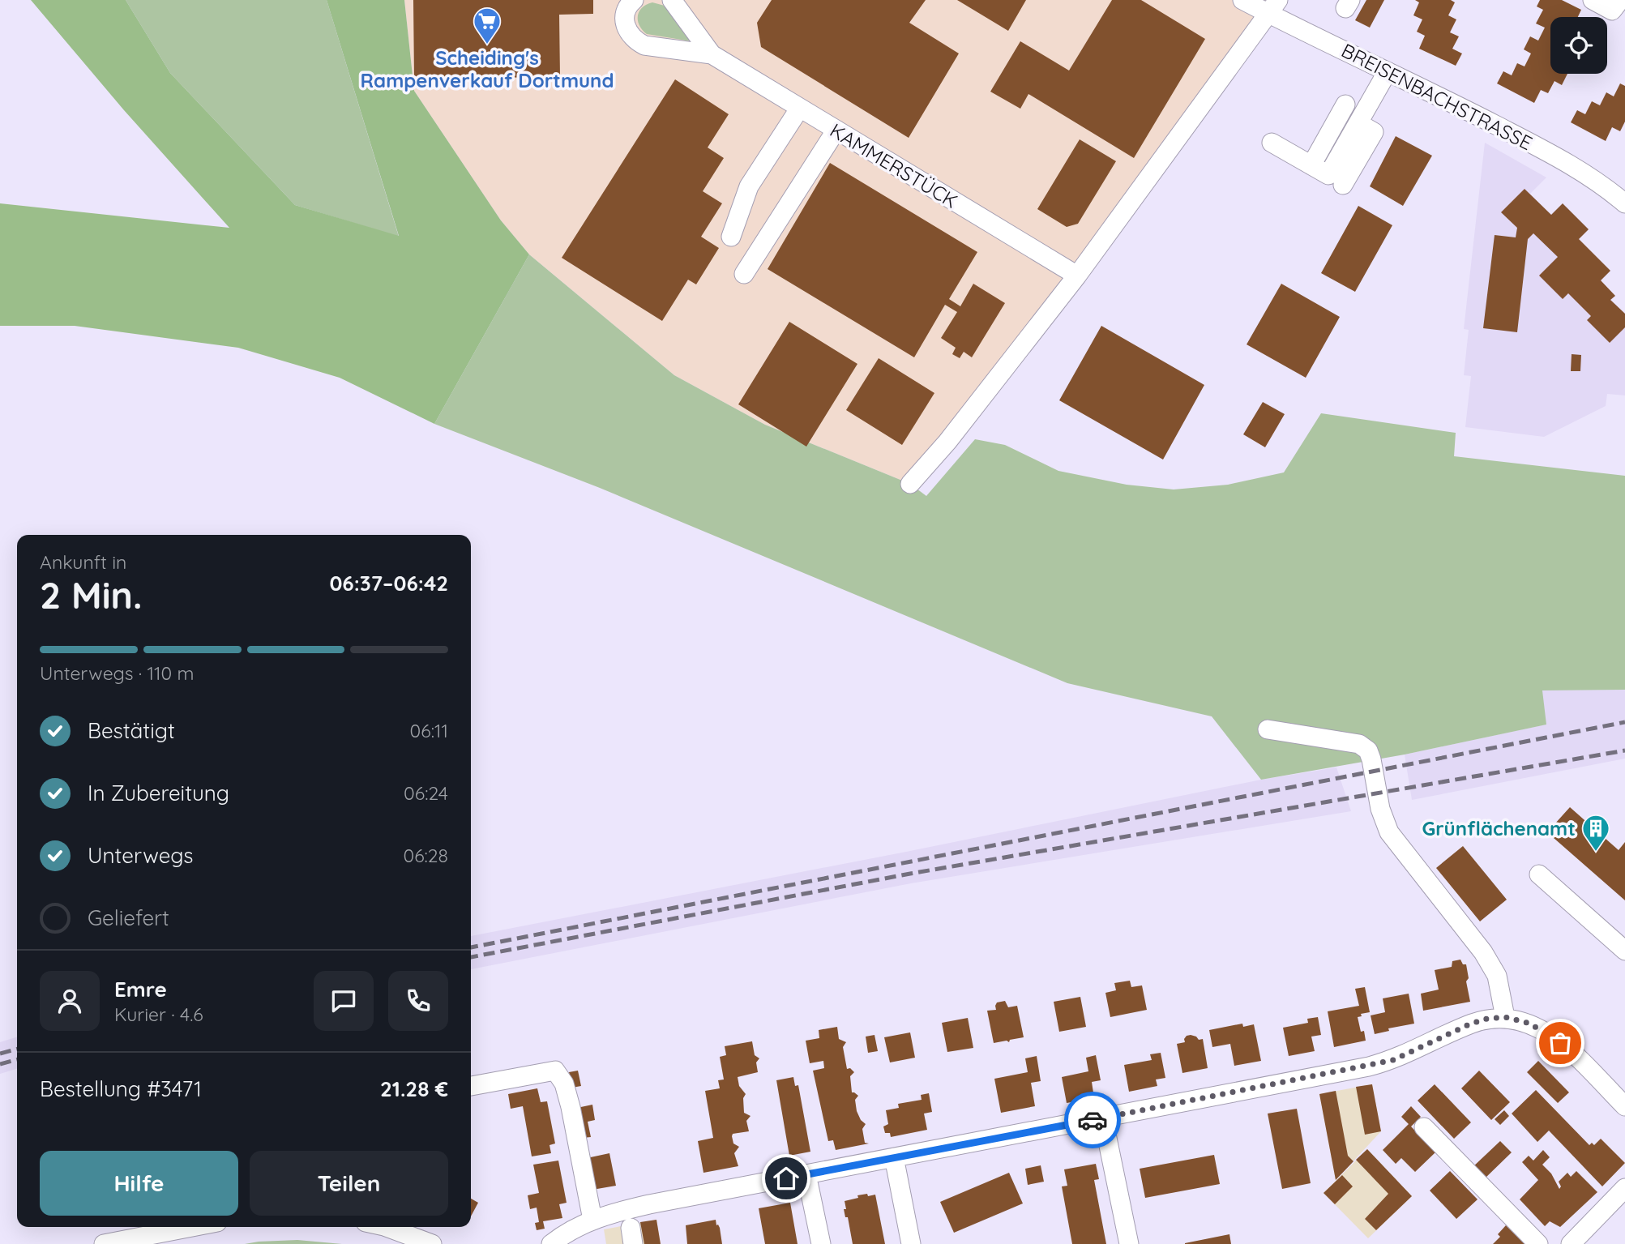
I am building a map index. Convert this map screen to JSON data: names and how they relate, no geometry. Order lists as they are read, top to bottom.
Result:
{
  "streets": {
    "street": ["BREISENBACHSTRASSE", "KAMMERSTÜCK"]
  },
  "places": {
    "supermarket": ["Scheiding's Rampenverkauf Dortmund"],
    "building": ["Grünflächenamt"]
  },
  "page": {
    "heading": ["2 Min.", "Ankunft in", "06:37–06:42"],
    "panel": [
      "Emre",
      "Kurier · 4.6",
      "Bestellung #3471",
      "21.28 €"
    ],
    "bar": "Unterwegs · 110 m",
    "list": [
      ["Bestätigt", "06:11"],
      ["In Zubereitung", "06:24"],
      ["Unterwegs", "06:28"],
      "Geliefert"
    ],
    "buttons": ["Hilfe", "Teilen"]
  }
}
